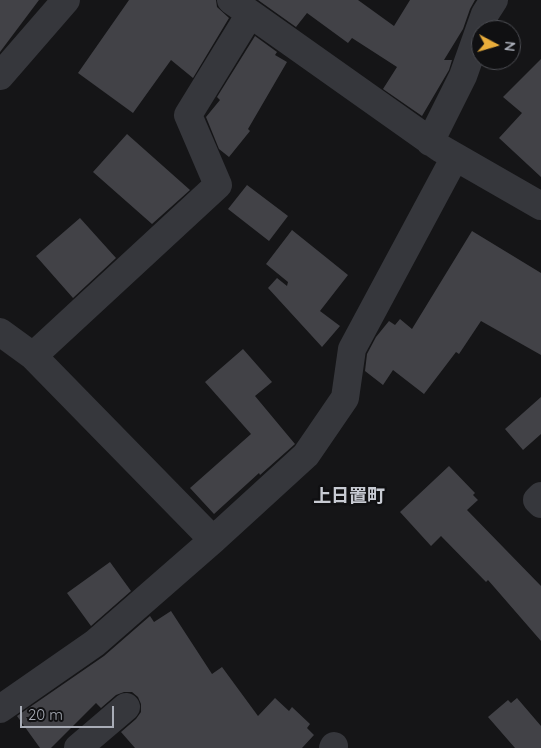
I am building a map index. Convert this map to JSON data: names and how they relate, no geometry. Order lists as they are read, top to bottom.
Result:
{
  "districts": ["上日置町"],
  "scale_bar": "20 m",
  "north": "right"
}
